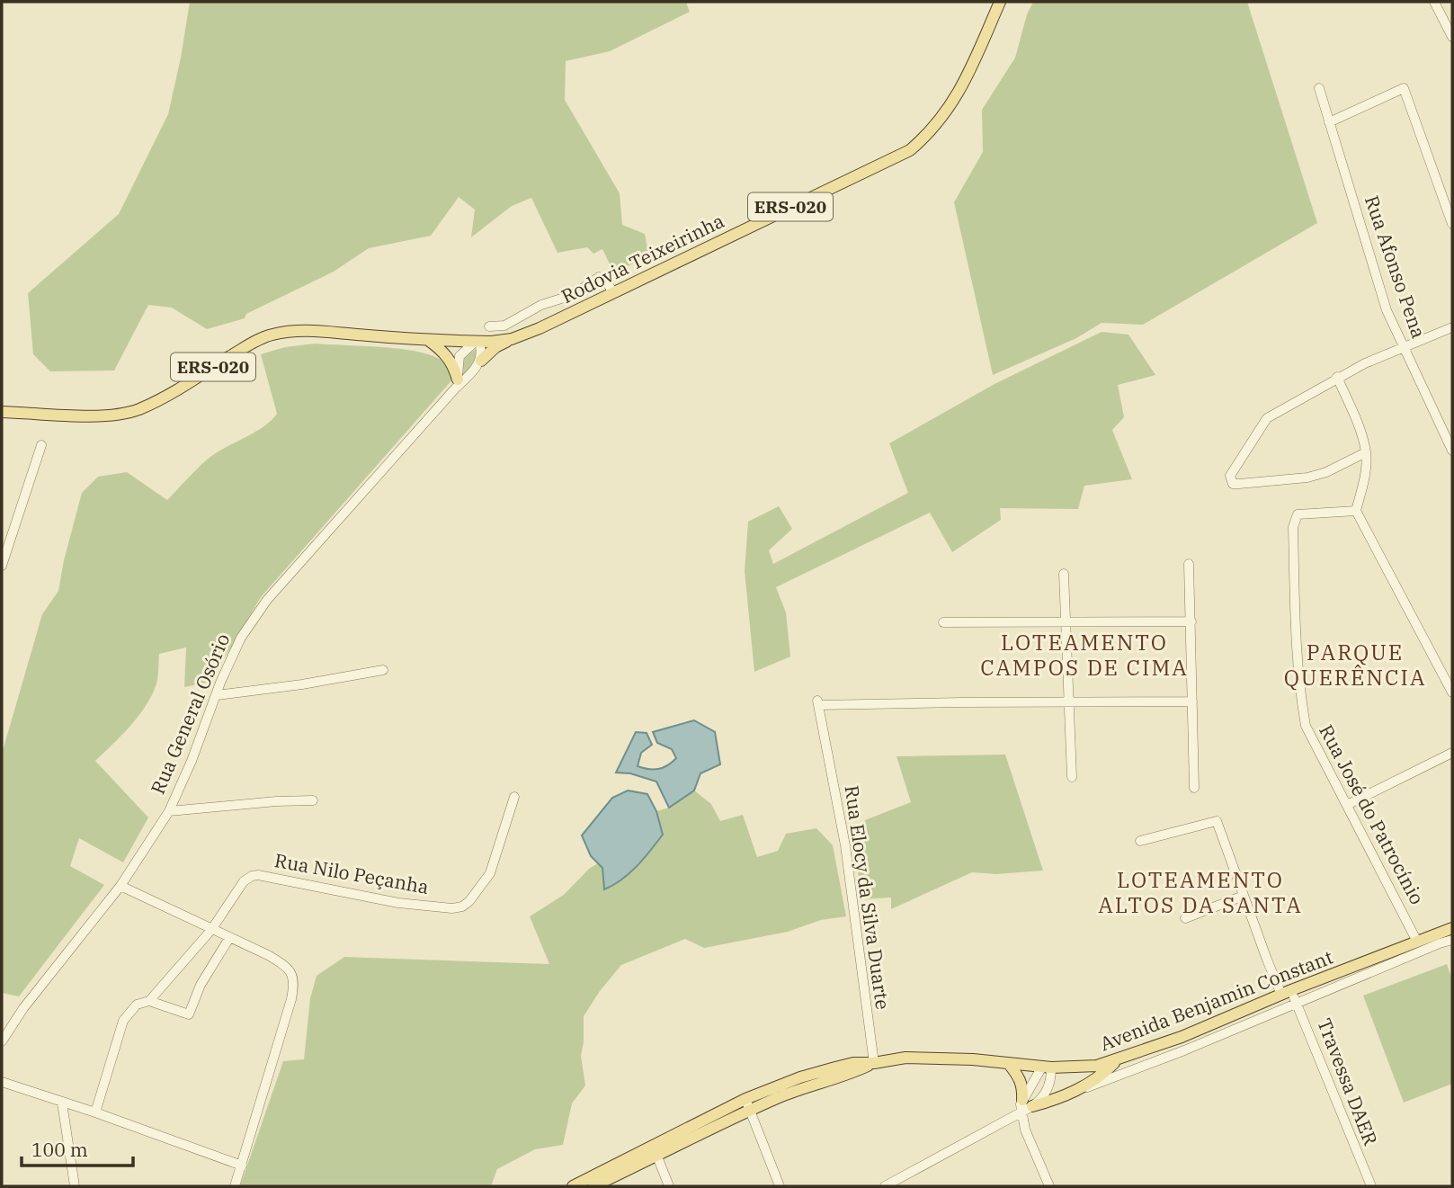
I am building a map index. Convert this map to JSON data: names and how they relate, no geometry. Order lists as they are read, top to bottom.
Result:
{
  "streets": {
    "main road": ["ERS-020", "Rodovia Teixeirinha", "Avenida Benjamin Constant"],
    "street": [
      "Rua Afonso Pena",
      "Rua General Osório",
      "Rua José do Patrocínio",
      "Rua Nilo Peçanha",
      "Rua Elocy da Silva Duarte",
      "Travessa DAER"
    ]
  },
  "crossings": [
    ["ERS-020", "Rodovia Teixeirinha"],
    ["Rua José do Patrocínio", "Avenida Benjamin Constant"],
    ["Rua Elocy da Silva Duarte", "Avenida Benjamin Constant"],
    ["Avenida Benjamin Constant", "Travessa DAER"]
  ],
  "districts": ["LOTEAMENTO CAMPOS DE CIMA", "PARQUE QUERÊNCIA", "LOTEAMENTO ALTOS DA SANTA"],
  "scale_bar": "100 m"
}
